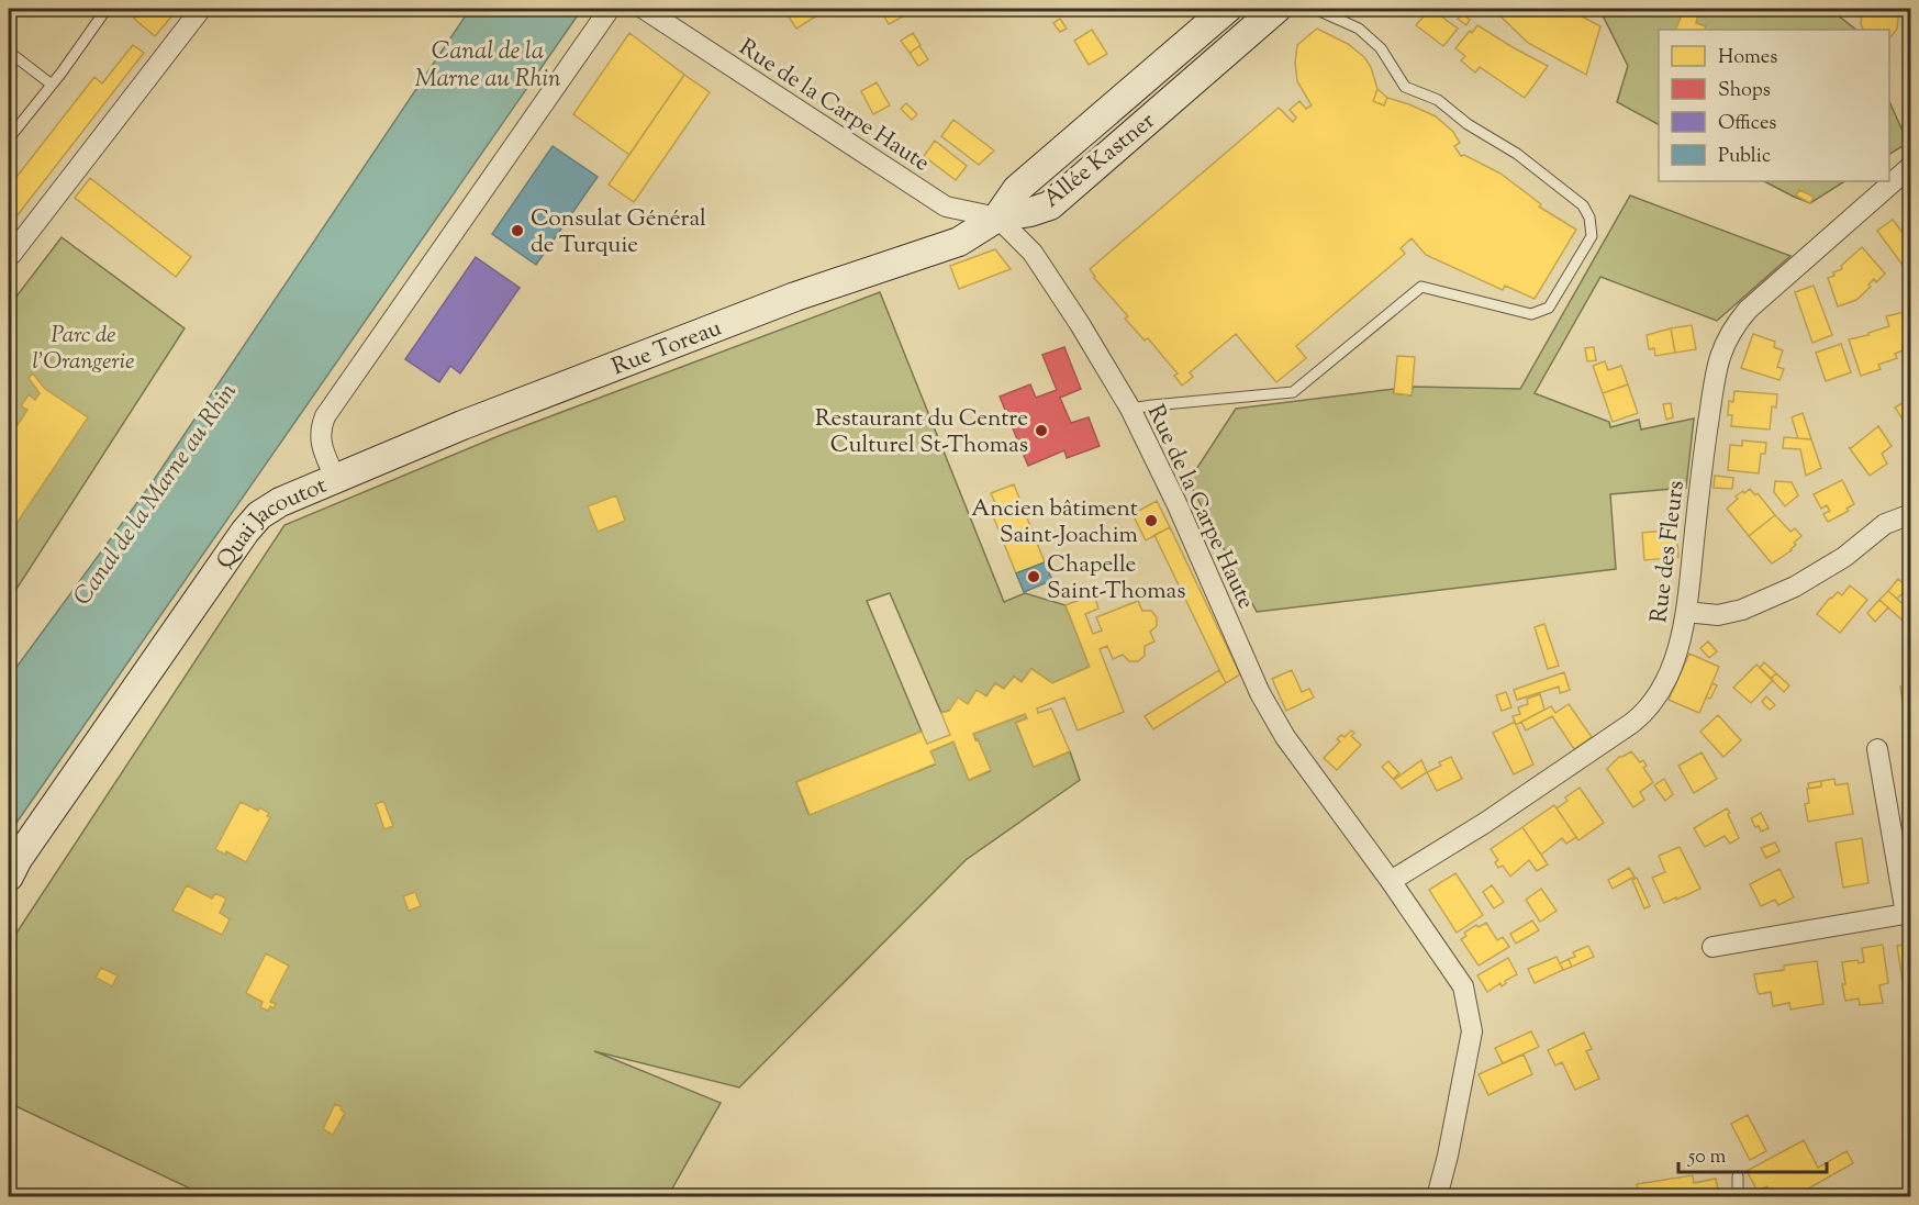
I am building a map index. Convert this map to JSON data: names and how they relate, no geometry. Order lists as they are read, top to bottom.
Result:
{
  "streets": {
    "main road": ["Allée Kastner", "Rue Toreau", "Quai Jacoutot"],
    "street": ["Rue de la Carpe Haute", "Rue des Fleurs"]
  },
  "crossings": [
    ["Rue de la Carpe Haute", "Allée Kastner"],
    ["Rue de la Carpe Haute", "Rue Toreau"],
    ["Rue de la Carpe Haute", "Rue des Fleurs"],
    ["Allée Kastner", "Rue Toreau"],
    ["Rue Toreau", "Quai Jacoutot"]
  ],
  "water": ["Canal de la Marne au Rhin"],
  "parks": ["Parc de l'Orangerie"],
  "places": [
    "Consulat Général de Turquie",
    "Restaurant du Centre Culturel St-Thomas",
    "Ancien bâtiment Saint-Joachim",
    "Chapelle Saint-Thomas"
  ],
  "legend": [
    "Homes",
    "Shops",
    "Offices",
    "Public"
  ],
  "scale_bar": "50 m"
}
